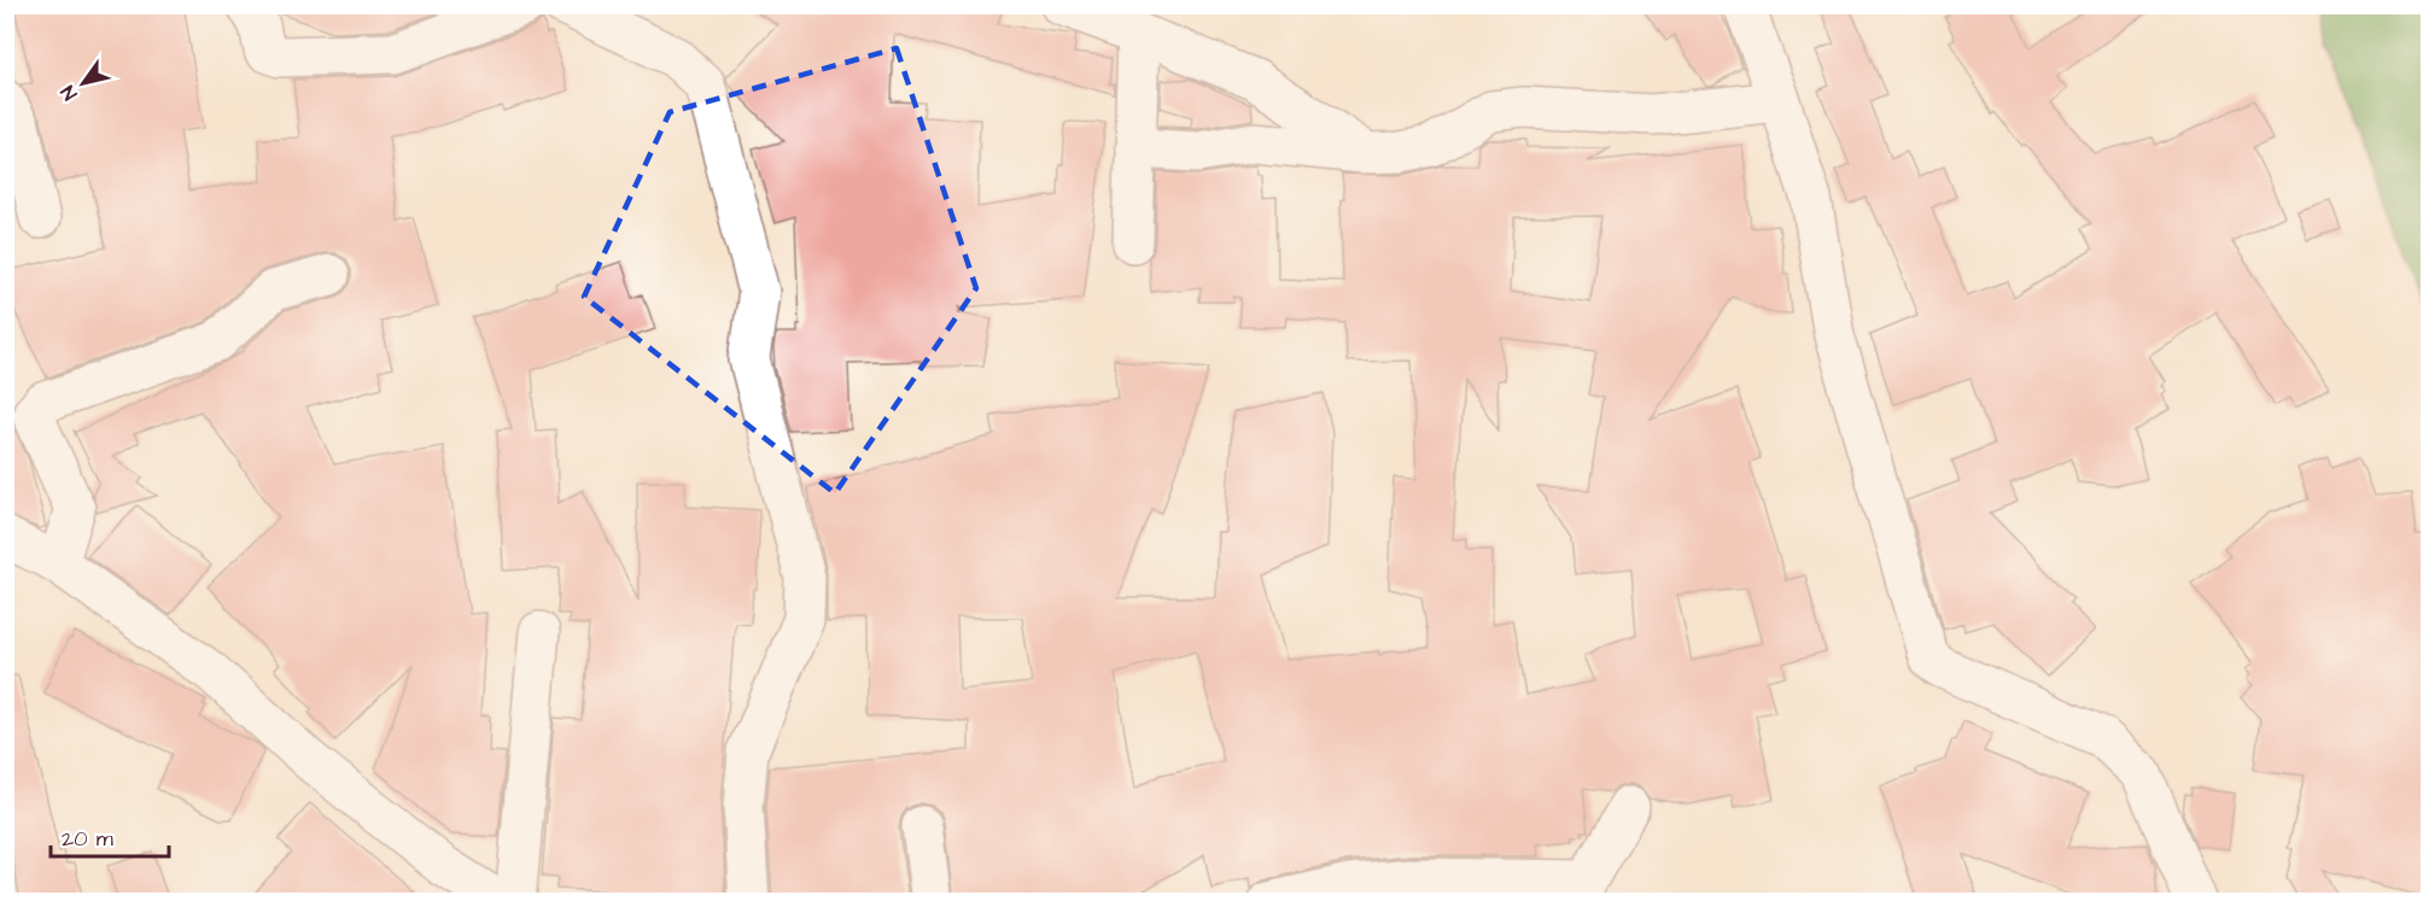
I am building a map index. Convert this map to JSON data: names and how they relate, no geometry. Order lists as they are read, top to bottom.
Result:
{
  "scale_bar": "20 m",
  "north": "bottom left"
}
